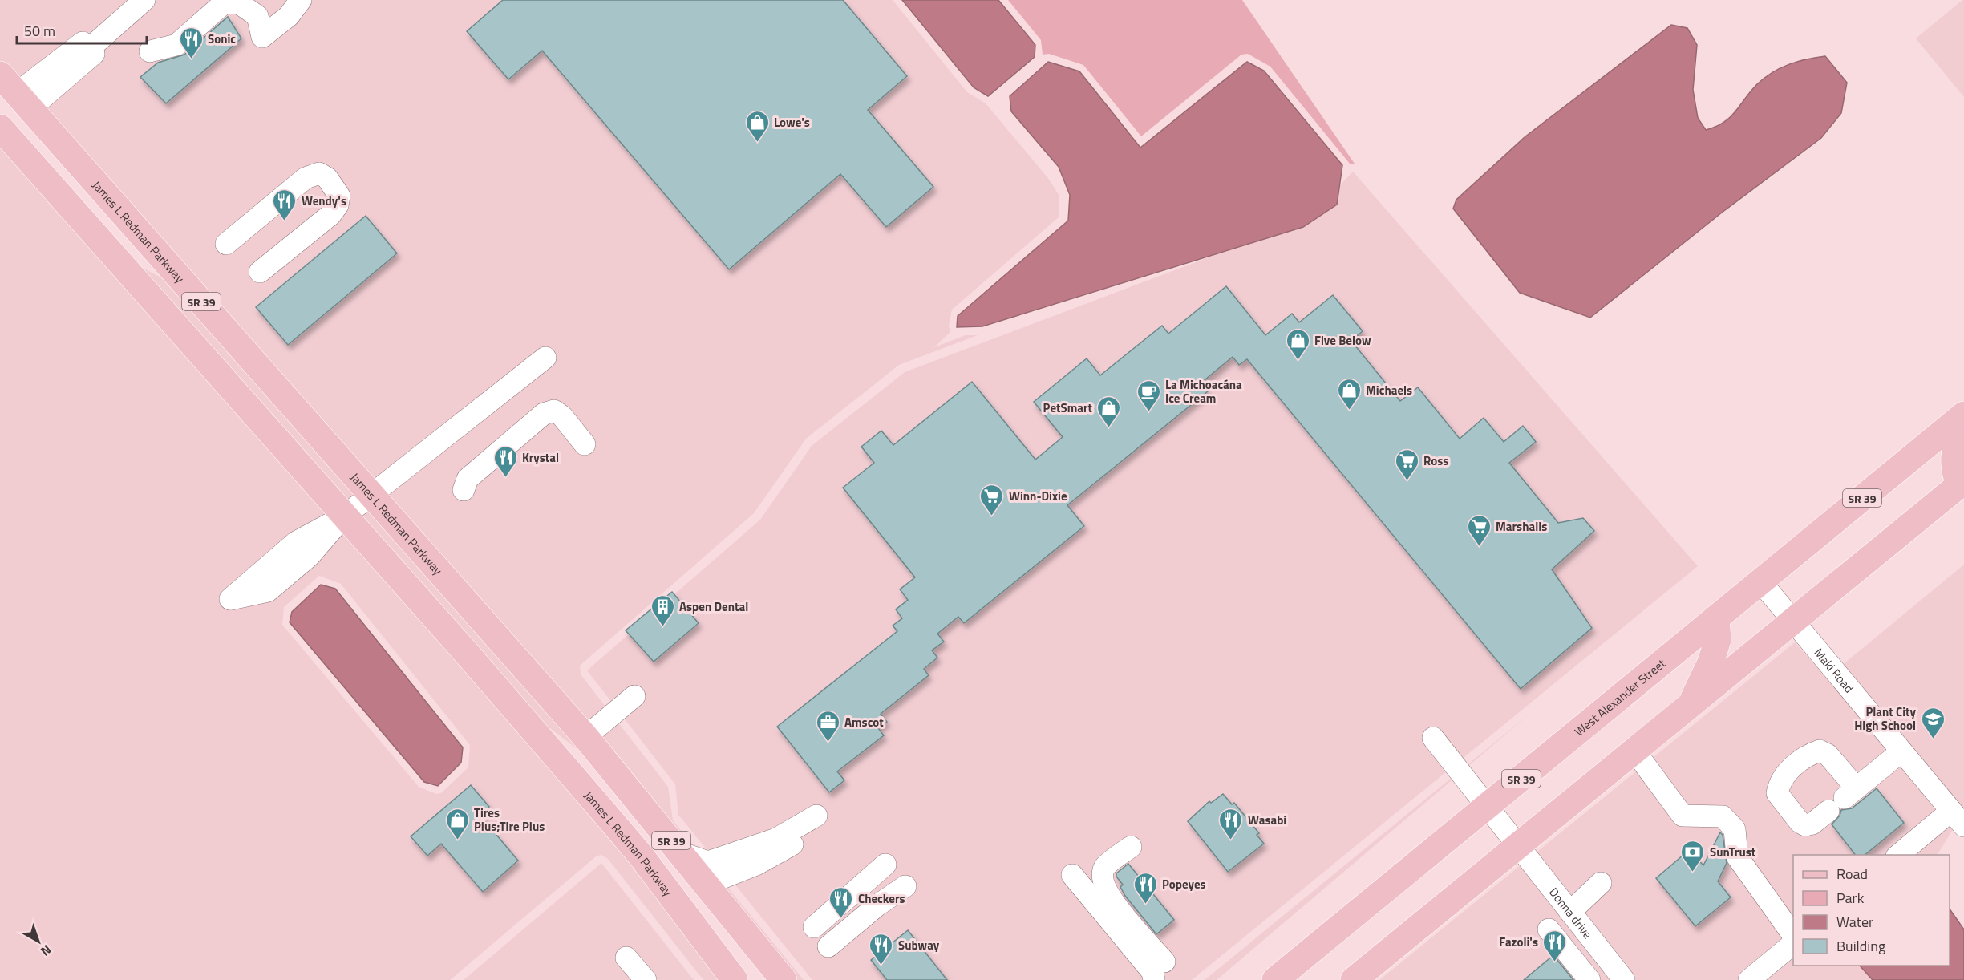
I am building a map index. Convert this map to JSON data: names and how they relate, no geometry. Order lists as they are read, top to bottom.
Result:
{
  "streets": {
    "main road": ["James L Redman Parkway", "SR 39", "West Alexander Street"],
    "street": ["Maki Road", "Donna drive"]
  },
  "crossings": [
    ["Maki Road", "West Alexander Street"],
    ["West Alexander Street", "Donna drive"]
  ],
  "places": {
    "restaurant": [
      "Sonic",
      "Wendy's",
      "Krystal",
      "Wasabi",
      "Popeyes",
      "Checkers",
      "Fazoli's",
      "Subway"
    ],
    "shop": [
      "Lowe's",
      "Five Below",
      "Michaels",
      "PetSmart",
      "Tires Plus;Tire Plus"
    ],
    "cafe": ["La Michoacána Ice Cream"],
    "supermarket": ["Ross", "Winn-Dixie", "Marshalls"],
    "building": ["Aspen Dental"],
    "school or university": ["Plant City High School"],
    "office": ["Amscot"],
    "bank": ["SunTrust"]
  },
  "legend": [
    "Road",
    "Park",
    "Water",
    "Building"
  ],
  "scale_bar": "50 m",
  "north": "bottom right"
}
